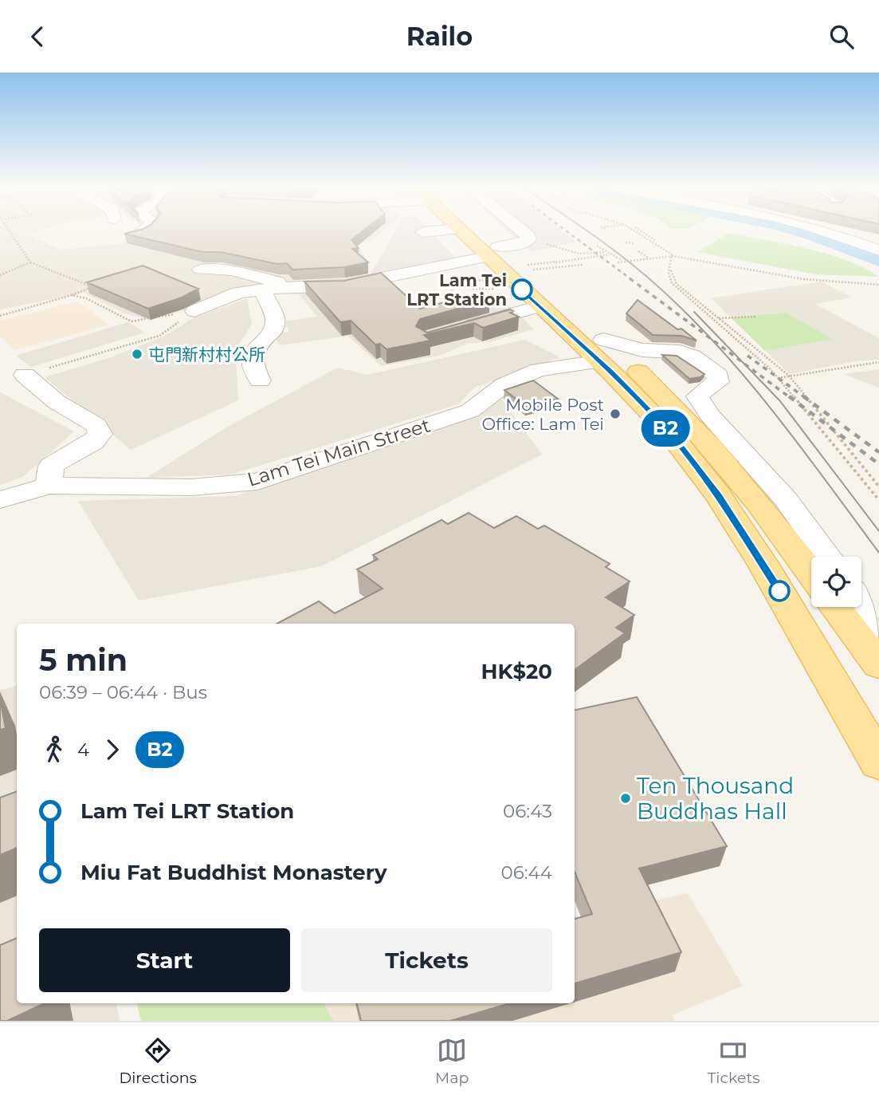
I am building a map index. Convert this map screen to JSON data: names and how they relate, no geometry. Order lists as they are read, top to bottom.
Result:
{
  "streets": {
    "street": ["Lam Tei Main Street"]
  },
  "places": [
    "Lam Tei LRT Station",
    "屯門新村村公所",
    "Mobile Post Office: Lam Tei",
    "Ten Thousand Buddhas Hall"
  ],
  "lines": ["bus line B2"],
  "page": {
    "header": "Railo",
    "on_map": "B2",
    "heading": ["5 min", "06:39 – 06:44 · Bus", "HK$20"],
    "legs": ["4", "B2"],
    "list": [
      {
        "name": "Lam Tei LRT Station",
        "value": "06:43"
      },
      {
        "name": "Miu Fat Buddhist Monastery",
        "value": "06:44"
      }
    ],
    "buttons": ["Start", "Tickets"],
    "tabs": ["Directions", "Map", "Tickets"]
  }
}
